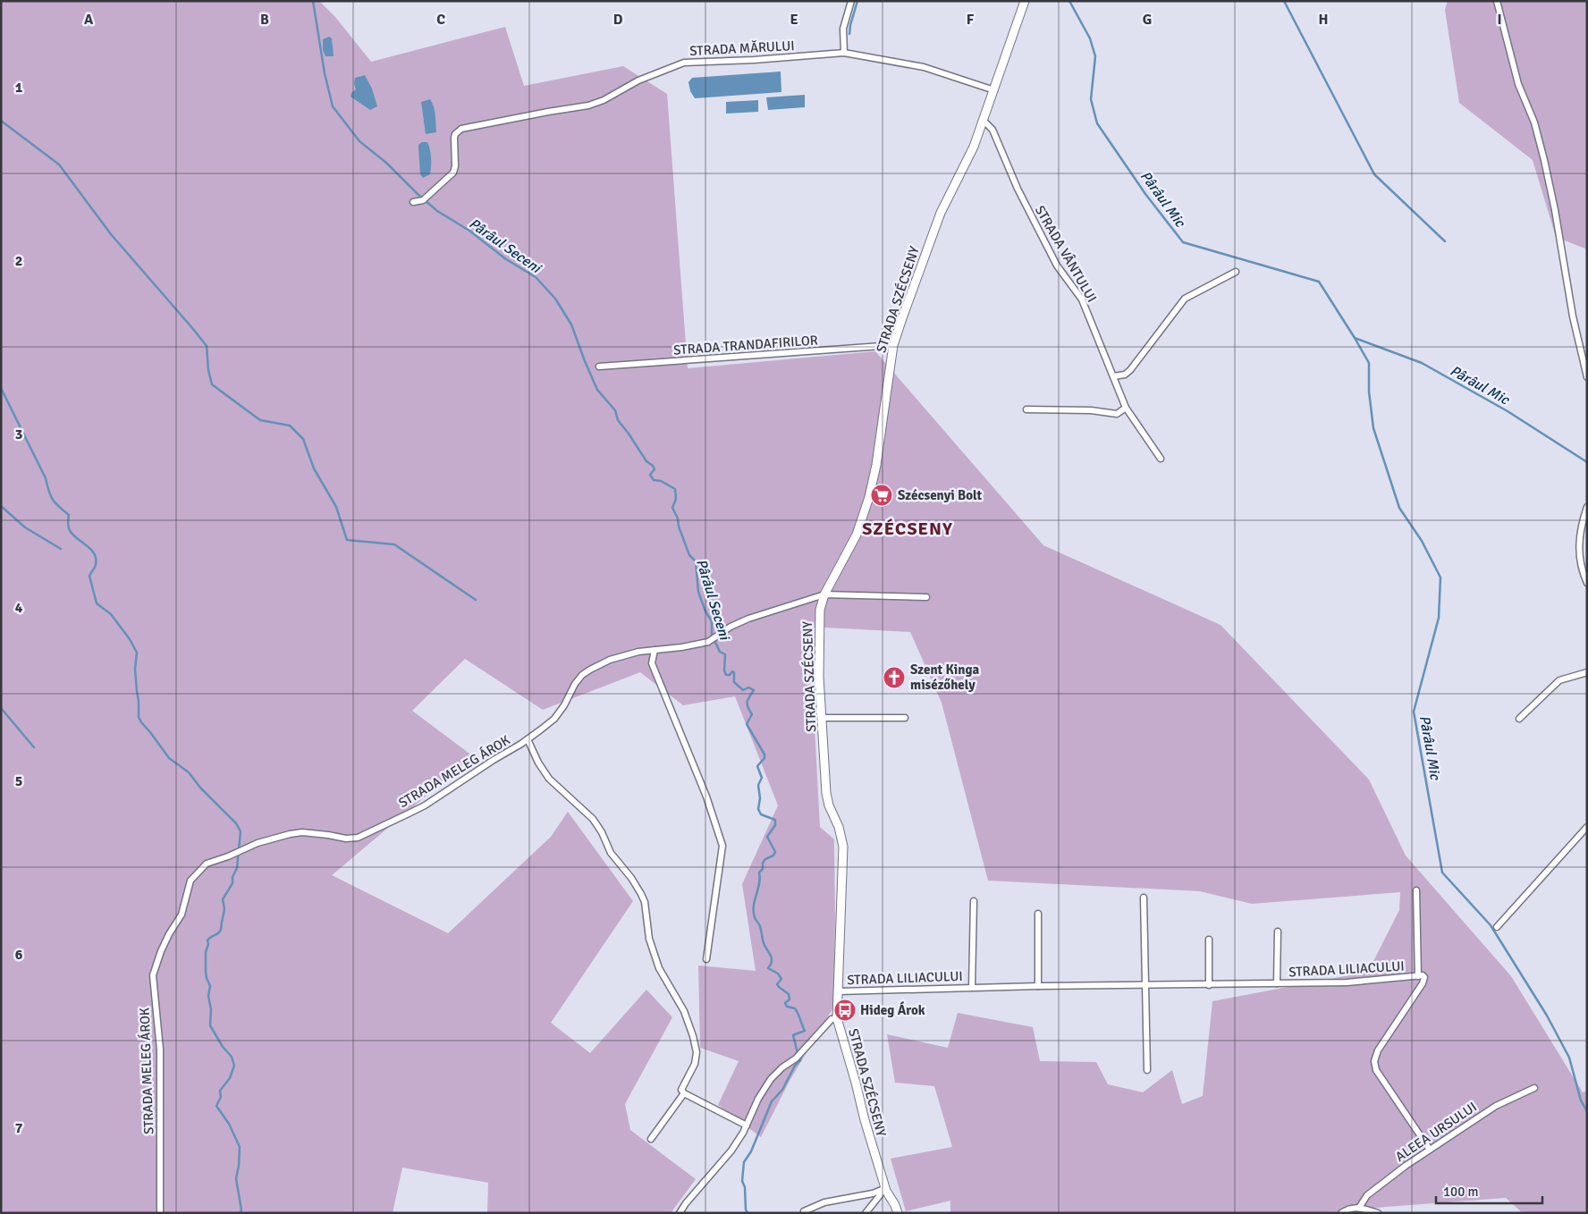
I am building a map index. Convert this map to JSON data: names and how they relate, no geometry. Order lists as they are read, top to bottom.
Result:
{
  "streets": {
    "street": [
      "STRADA MĂRULUI",
      "STRADA VÂNTULUI",
      "STRADA SZÉCSENY",
      "STRADA TRANDAFIRILOR",
      "STRADA MELEG ÁROK",
      "STRADA LILIACULUI",
      "ALEEA URSULUI"
    ]
  },
  "crossings": [
    ["STRADA MĂRULUI", "STRADA SZÉCSENY"],
    ["STRADA VÂNTULUI", "STRADA SZÉCSENY"],
    ["STRADA SZÉCSENY", "STRADA TRANDAFIRILOR"],
    ["STRADA SZÉCSENY", "STRADA MELEG ÁROK"],
    ["STRADA SZÉCSENY", "STRADA LILIACULUI"],
    ["STRADA LILIACULUI", "ALEEA URSULUI"]
  ],
  "districts": ["SZÉCSENY"],
  "water": ["Pârâul Mic", "Pârâul Seceni"],
  "places": {
    "supermarket": ["Szécsenyi Bolt"],
    "church": ["Szent Kinga misézőhely"],
    "bus stop": ["Hideg Árok"]
  },
  "scale_bar": "100 m",
  "grid": {
    "columns": [
      "A",
      "B",
      "C",
      "D",
      "E",
      "F",
      "G",
      "H",
      "I"
    ],
    "rows": [
      "1",
      "2",
      "3",
      "4",
      "5",
      "6",
      "7"
    ]
  }
}
